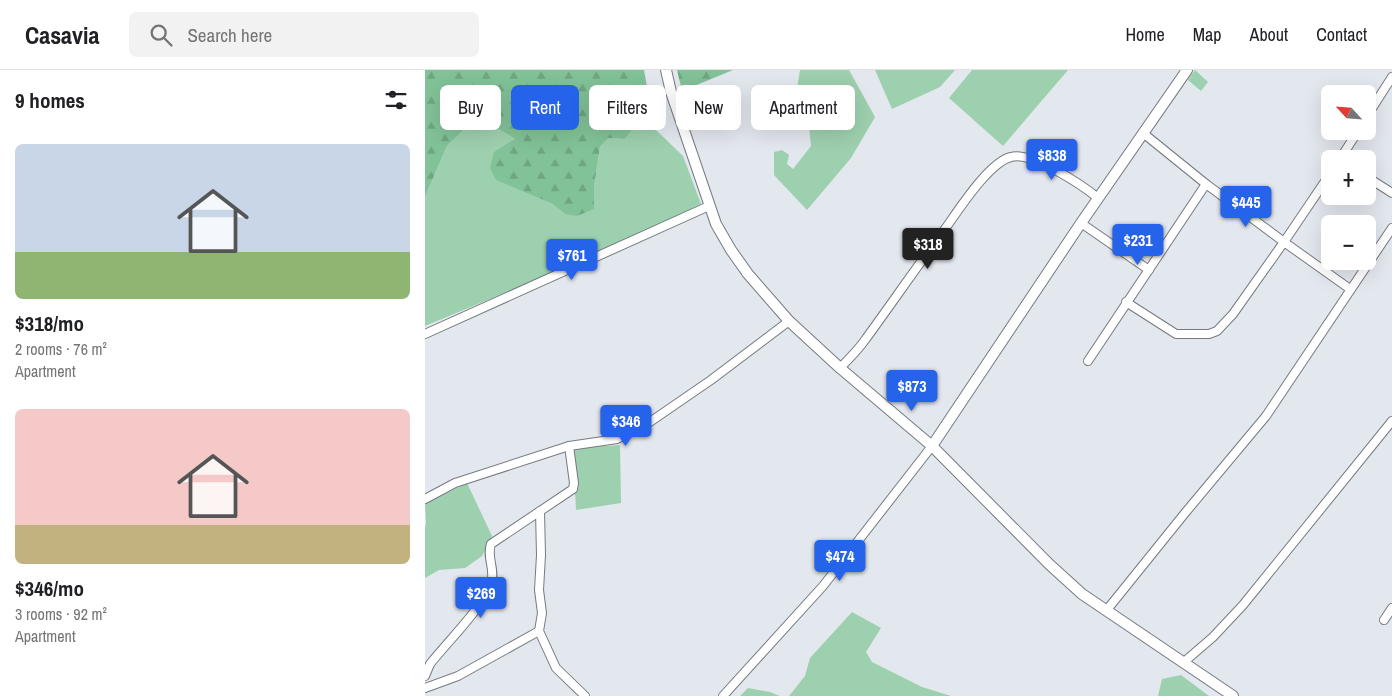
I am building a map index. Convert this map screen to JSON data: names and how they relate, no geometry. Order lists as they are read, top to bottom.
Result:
{
  "north": "top left",
  "page": {
    "header": "Casavia",
    "search": "Search here",
    "nav": [
      "Home",
      "Map",
      "About",
      "Contact"
    ],
    "heading": "9 homes",
    "map_buttons": ["+", "−"],
    "chip": [
      "Buy",
      "Rent",
      "Filters",
      "New",
      "Apartment"
    ],
    "list": [
      {
        "name": "$318/mo",
        "note": "2 rooms · 76 m² · Apartment"
      },
      {
        "name": "$346/mo",
        "note": "3 rooms · 92 m² · Apartment"
      }
    ],
    "price": [
      "$838",
      "$445",
      "$231",
      "$318",
      "$761",
      "$873",
      "$346",
      "$474",
      "$269"
    ]
  }
}
